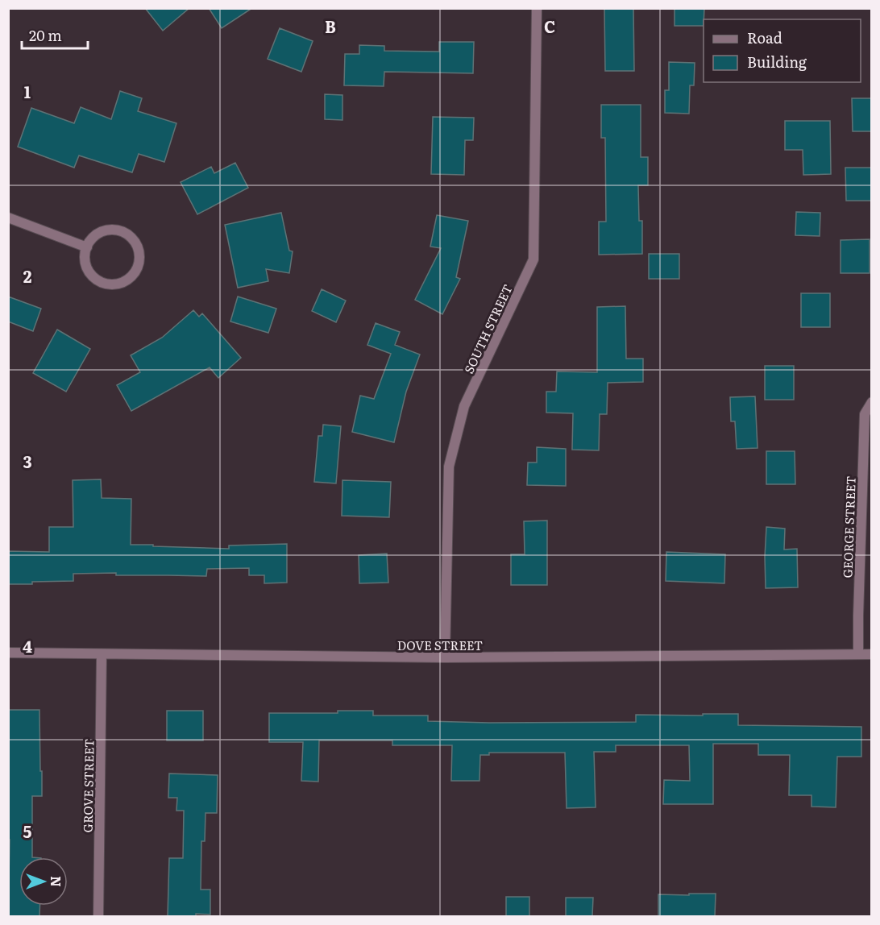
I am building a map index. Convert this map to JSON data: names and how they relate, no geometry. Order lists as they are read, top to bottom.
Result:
{
  "streets": {
    "street": [
      "SOUTH STREET",
      "GEORGE STREET",
      "DOVE STREET",
      "GROVE STREET"
    ]
  },
  "crossings": [
    ["SOUTH STREET", "DOVE STREET"],
    ["GEORGE STREET", "DOVE STREET"],
    ["DOVE STREET", "GROVE STREET"]
  ],
  "legend": ["Road", "Building"],
  "scale_bar": "20 m",
  "north": "right",
  "grid": {
    "columns": ["B", "C"],
    "rows": [
      "1",
      "2",
      "3",
      "4",
      "5"
    ]
  }
}
